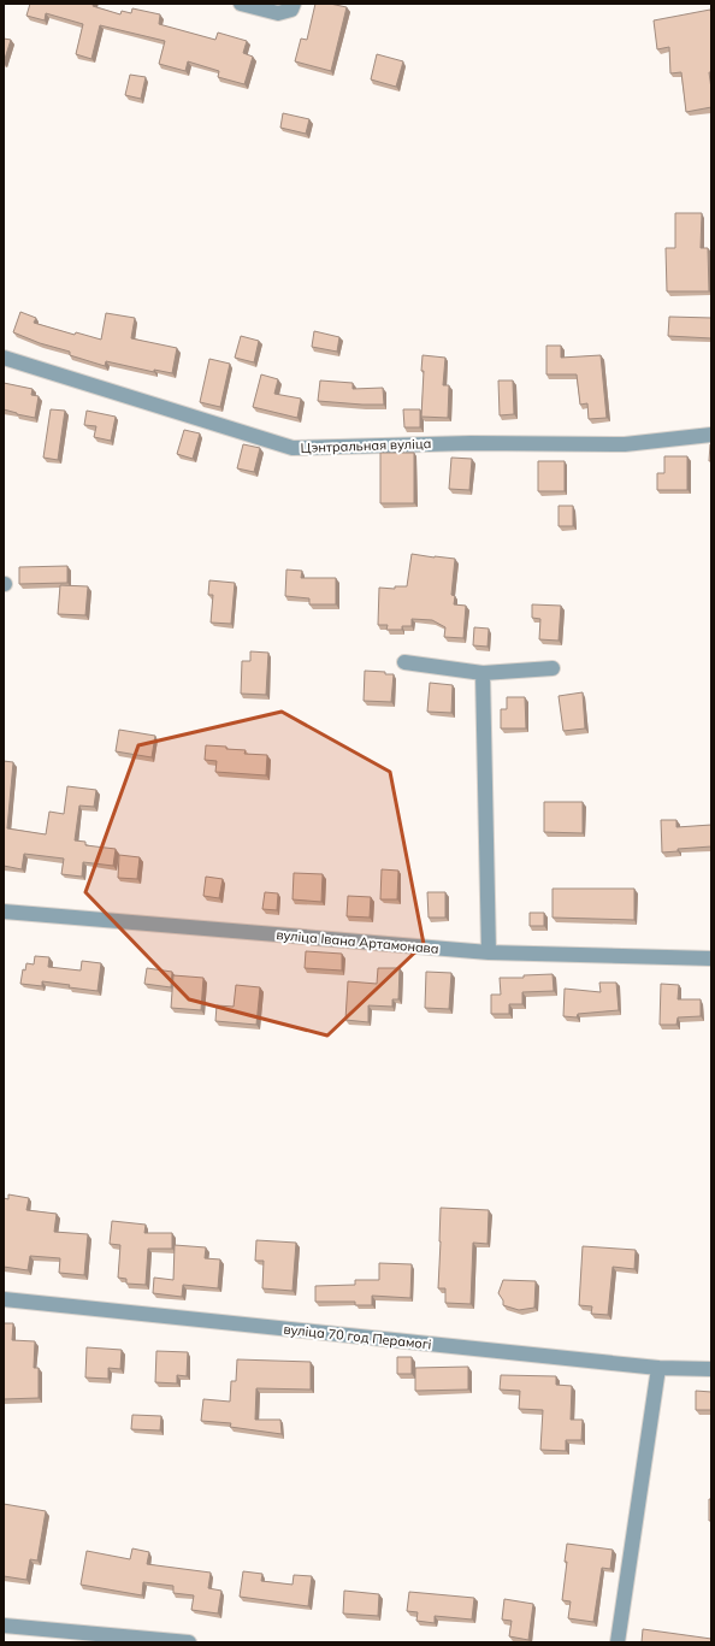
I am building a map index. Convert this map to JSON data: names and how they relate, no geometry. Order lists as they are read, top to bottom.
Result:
{
  "streets": {
    "street": ["Цэнтральная вуліца", "вуліца Івана Артамонава", "вуліца 70 год Перамогі"]
  }
}
